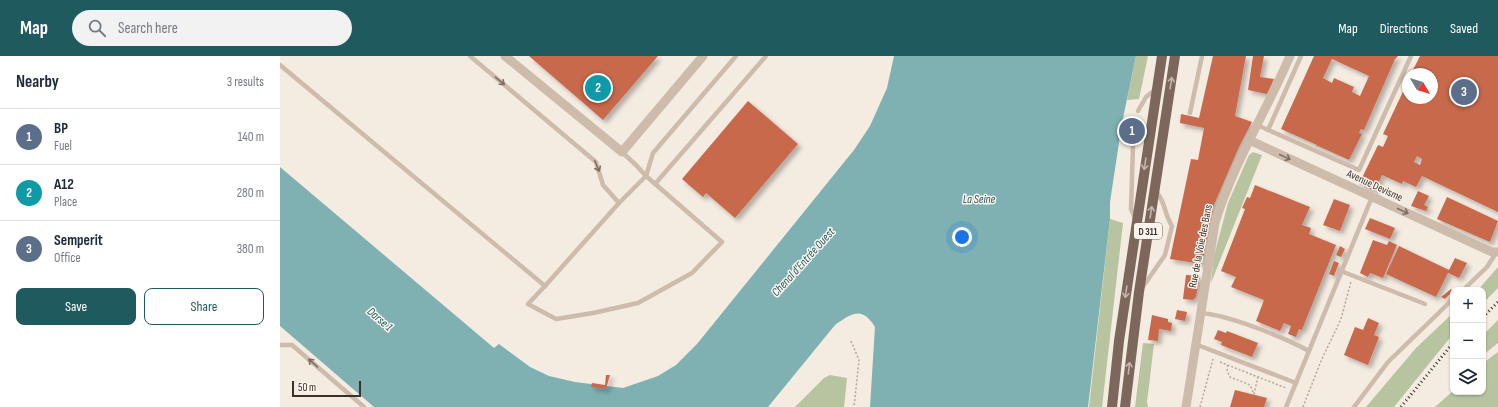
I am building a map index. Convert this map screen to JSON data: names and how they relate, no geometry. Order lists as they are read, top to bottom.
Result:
{
  "streets": {
    "main road": ["D 311"],
    "street": ["Avenue Devisme", "Rue de la Voie des Bans"]
  },
  "crossings": [
    ["Avenue Devisme", "Rue de la Voie des Bans"]
  ],
  "one_way": ["Avenue Devisme"],
  "water": ["La Seine", "Chenal d'Entrée Ouest", "Darse 1"],
  "scale_bar": "50 m",
  "north": "bottom right",
  "page": {
    "header": "Map",
    "search": "Search here",
    "nav": ["Map", "Directions", "Saved"],
    "heading": ["Nearby", "3 results"],
    "pins": ["2", "3", "1"],
    "list": [
      {
        "mark": "1",
        "name": "BP",
        "note": "Fuel",
        "value": "140 m"
      },
      {
        "mark": "2",
        "name": "A12",
        "note": "Place",
        "value": "280 m"
      },
      {
        "mark": "3",
        "name": "Semperit",
        "note": "Office",
        "value": "380 m"
      }
    ],
    "buttons": ["Save", "Share"],
    "map_buttons": ["+", "−"],
    "scale": "50 m"
  }
}
